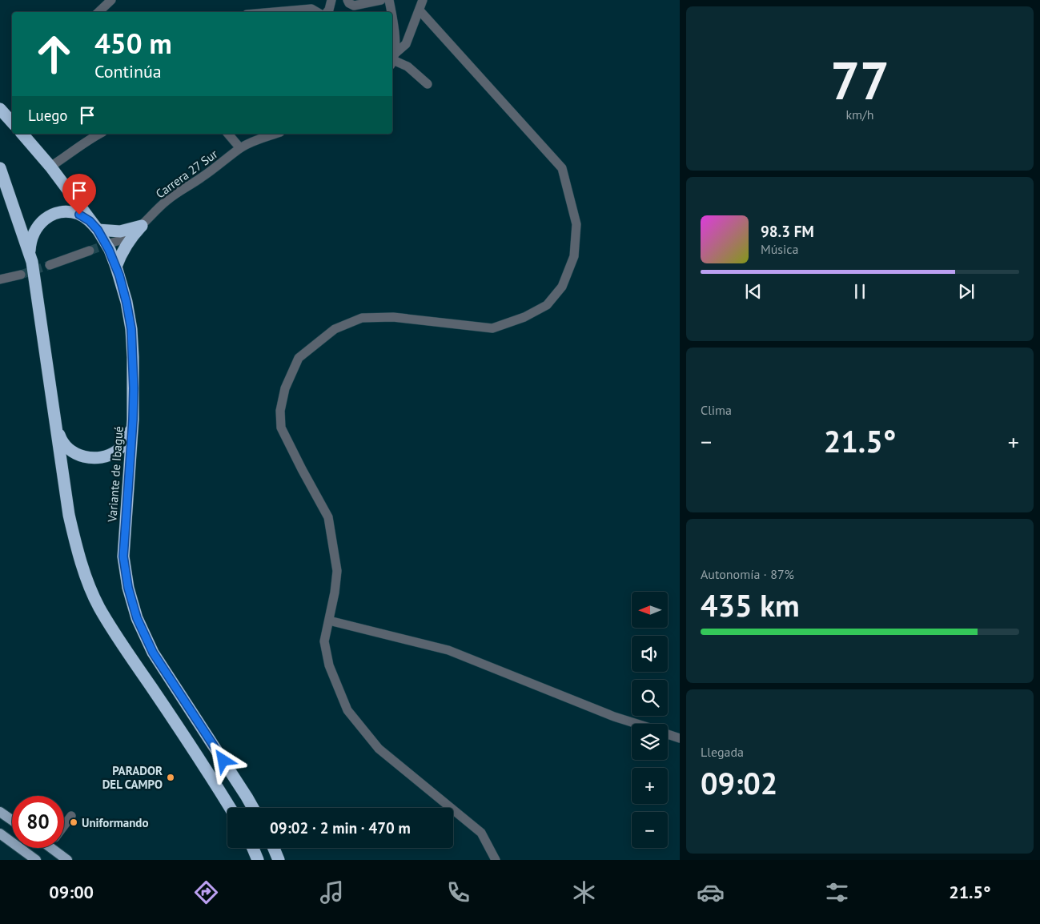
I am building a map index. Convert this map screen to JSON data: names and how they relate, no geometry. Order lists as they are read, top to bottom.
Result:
{
  "streets": {
    "highway": ["Variante de Ibagué"],
    "street": ["Carrera 27 Sur"]
  },
  "places": ["PARADOR DEL CAMPO", "Uniformando"],
  "north": "left",
  "page": {
    "tile": [
      ["77", "km/h"],
      "Clima",
      ["Autonomía · 87%", "435 km"],
      ["Llegada", "09:02"]
    ],
    "turn": ["450 m", "Continúa"],
    "then": "Luego",
    "song": ["98.3 FM", "Música"],
    "heat": ["−", "21.5°", "+"],
    "map_buttons": ["+", "−"],
    "limit": "80",
    "trip": "09:02 · 2 min · 470 m",
    "tabs": ["09:00", "21.5°"]
  }
}
